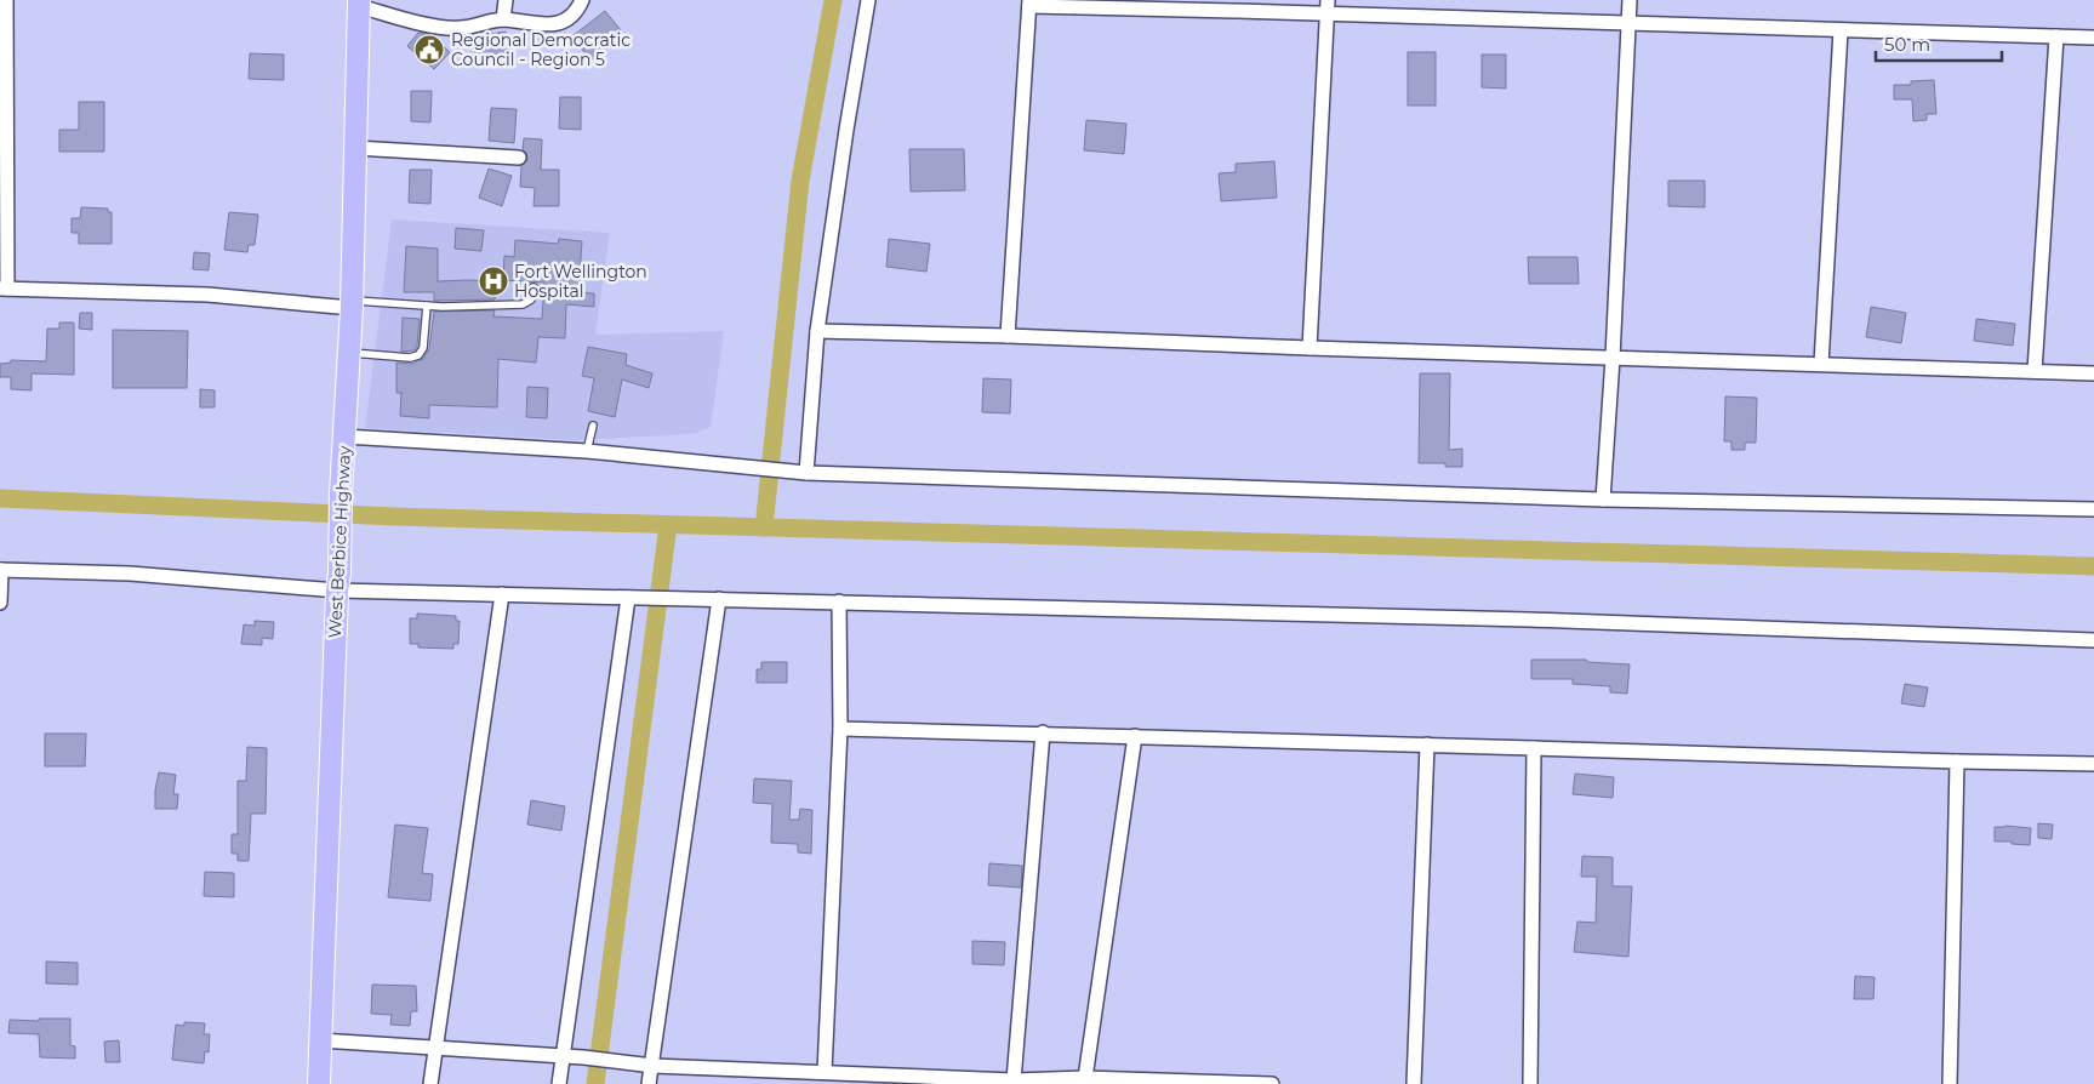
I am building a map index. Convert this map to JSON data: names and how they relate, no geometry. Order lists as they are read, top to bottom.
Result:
{
  "streets": {
    "main road": ["West Berbice Highway"]
  },
  "places": {
    "public building": ["Regional Democratic Council - Region 5"],
    "hospital": ["Fort Wellington Hospital"]
  },
  "scale_bar": "50 m"
}
